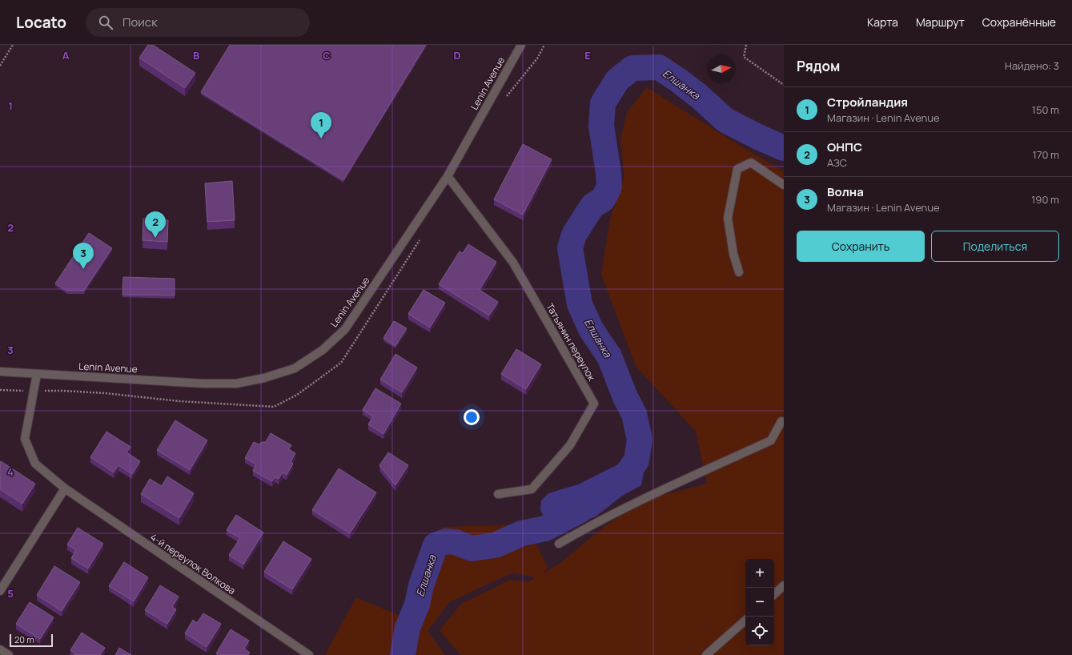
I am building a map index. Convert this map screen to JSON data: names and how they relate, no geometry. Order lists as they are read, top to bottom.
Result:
{
  "streets": {
    "street": ["Lenin Avenue", "Татьянин переулок", "4-й переулок Волкова"]
  },
  "crossings": [
    ["Lenin Avenue", "Татьянин переулок"],
    ["Lenin Avenue", "4-й переулок Волкова"]
  ],
  "water": ["Елшанка"],
  "scale_bar": "20 m",
  "north": "right",
  "page": {
    "header": "Locato",
    "search": "Поиск",
    "nav": ["Карта", "Маршрут", "Сохранённые"],
    "heading": ["Рядом", "Найдено: 3"],
    "list": [
      {
        "mark": "1",
        "name": "Стройландия",
        "note": "Магазин · Lenin Avenue",
        "value": "150 m"
      },
      {
        "mark": "2",
        "name": "ОНПС",
        "note": "АЗС",
        "value": "170 m"
      },
      {
        "mark": "3",
        "name": "Волна",
        "note": "Магазин · Lenin Avenue",
        "value": "190 m"
      }
    ],
    "pins": ["1", "2", "3"],
    "buttons": ["Сохранить", "Поделиться"],
    "map_buttons": ["+", "−"],
    "scale": "20 m"
  },
  "grid": {
    "columns": [
      "A",
      "B",
      "C",
      "D",
      "E"
    ],
    "rows": [
      "1",
      "2",
      "3",
      "4",
      "5"
    ]
  }
}
